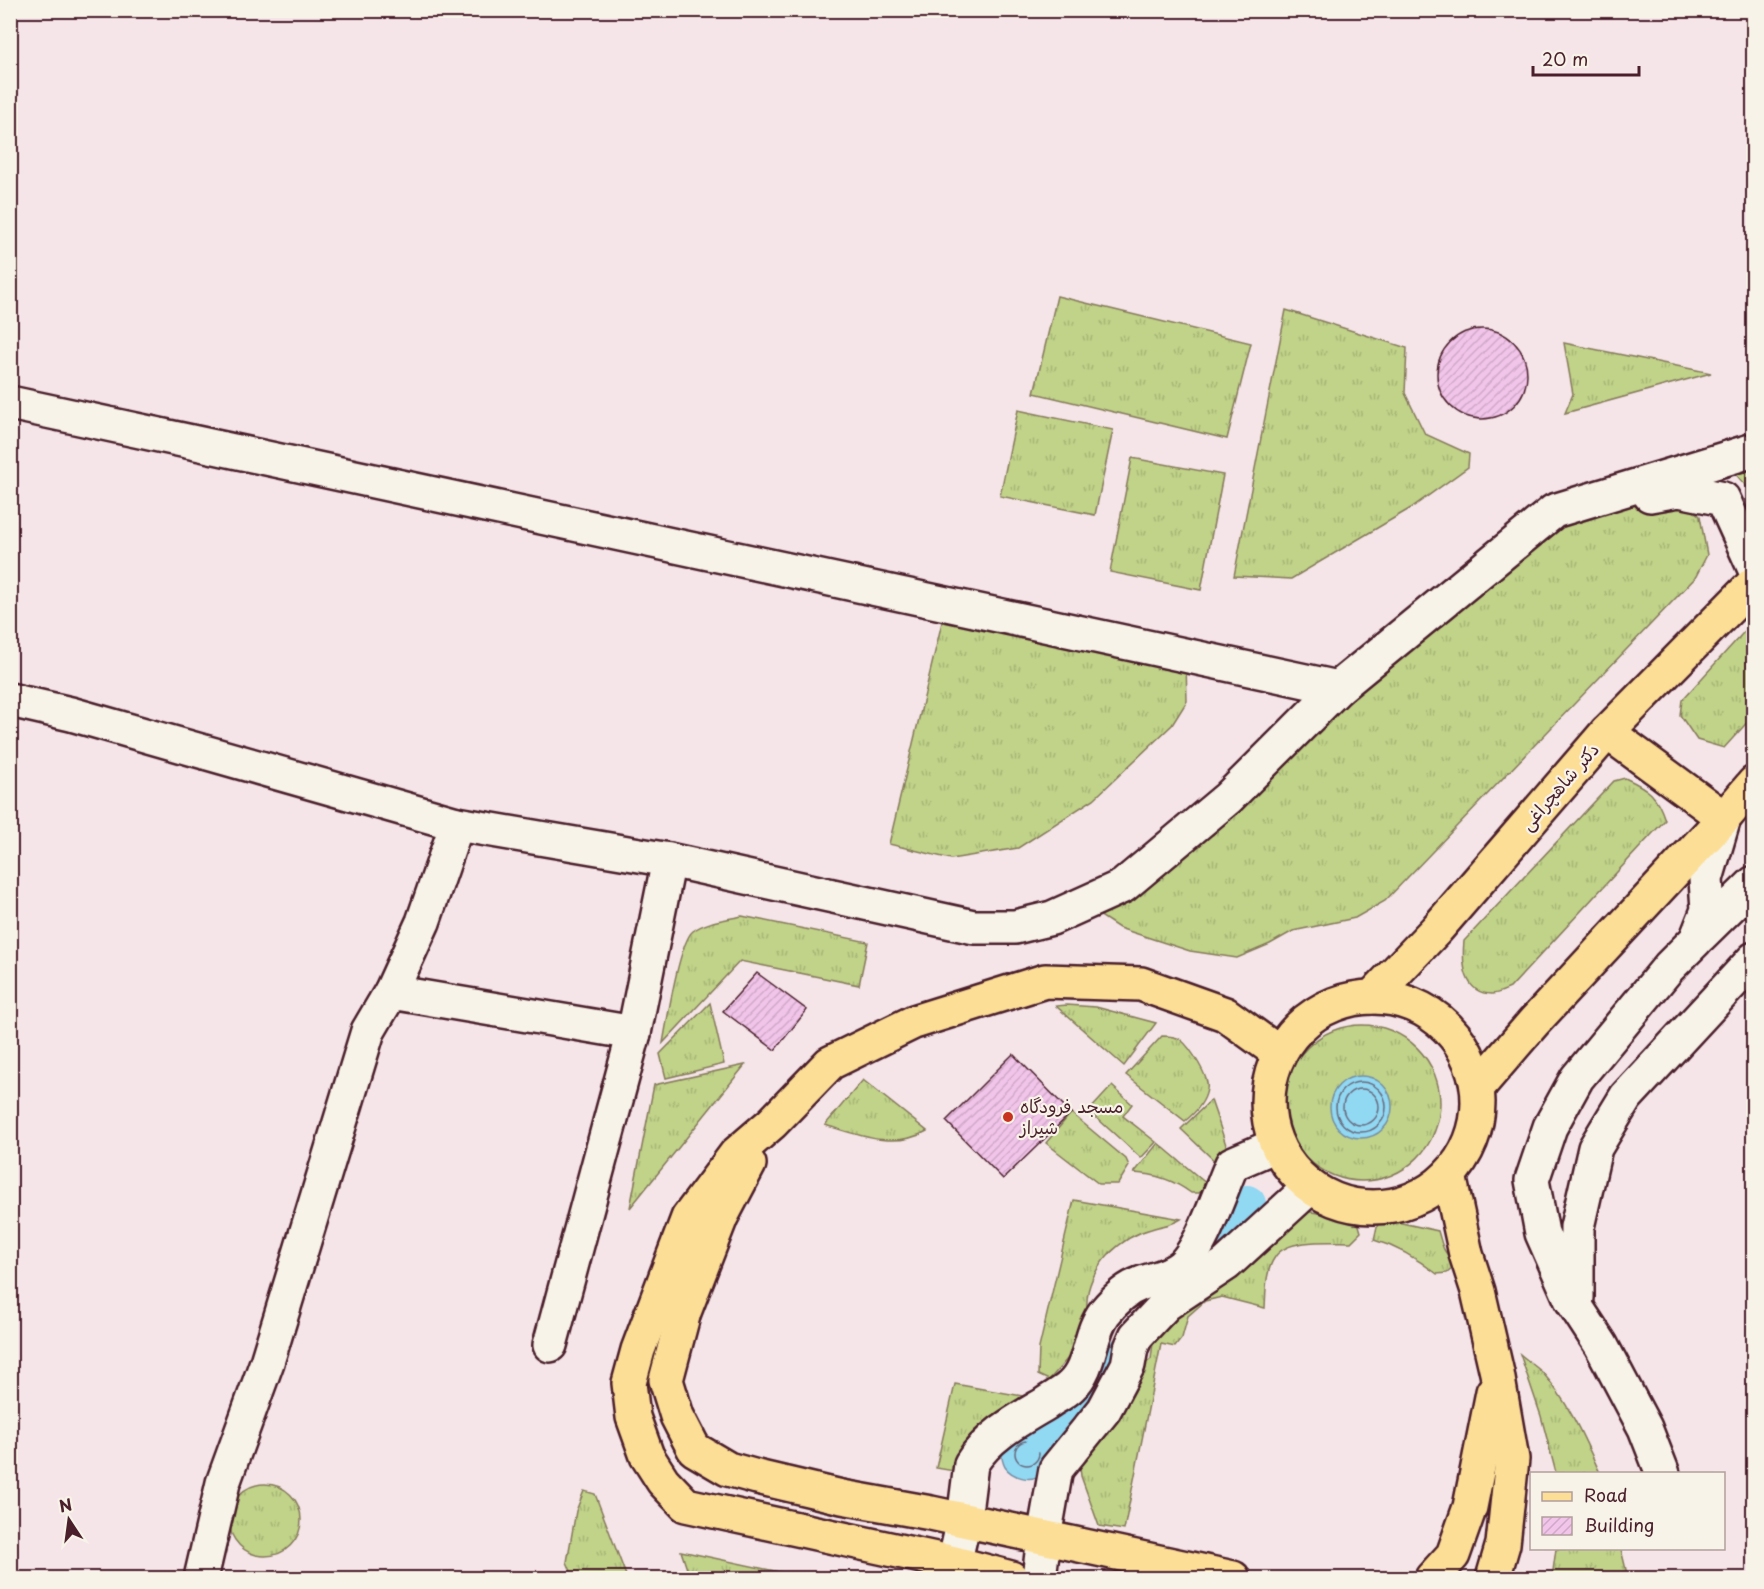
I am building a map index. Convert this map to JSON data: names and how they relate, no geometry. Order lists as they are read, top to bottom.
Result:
{
  "streets": {
    "main road": ["دکتر شاهچراغی"]
  },
  "places": ["مسجد فرودگاه شیراز"],
  "legend": ["Road", "Building"],
  "scale_bar": "20 m",
  "north": "top"
}
